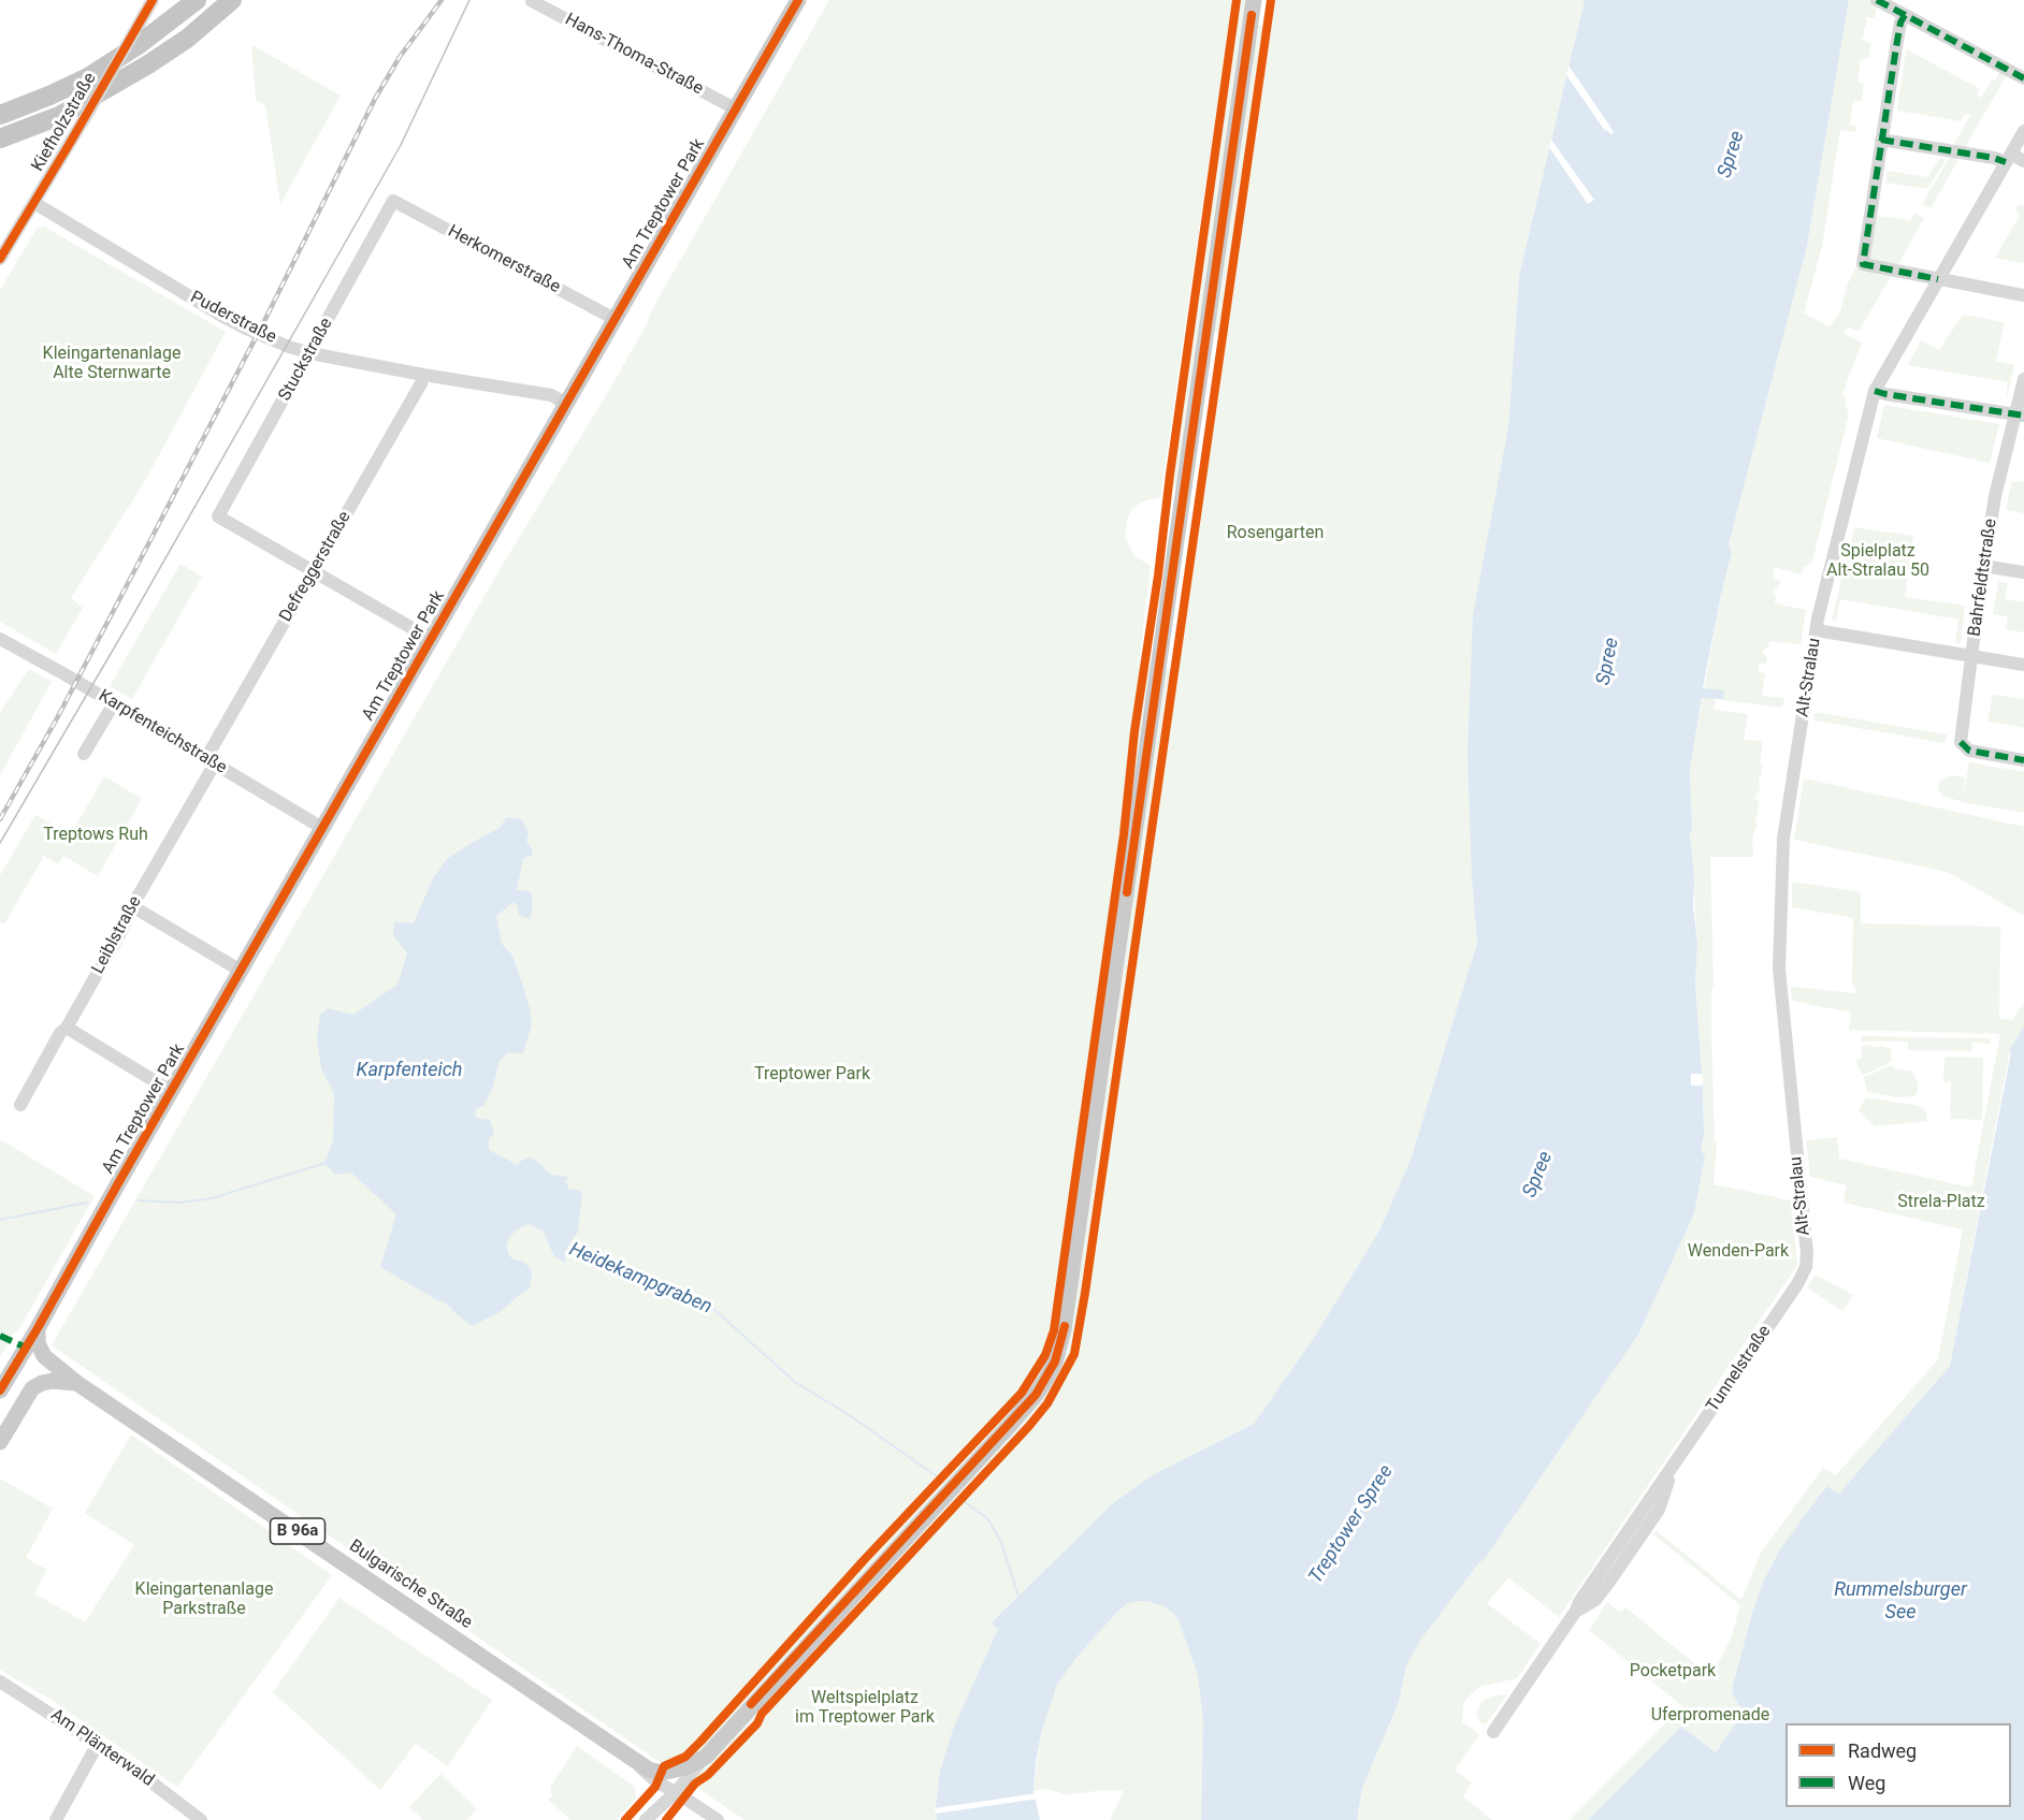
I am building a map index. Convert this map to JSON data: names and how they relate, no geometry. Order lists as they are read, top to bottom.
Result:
{
  "streets": {
    "main road": ["Am Treptower Park", "B 96a", "Bulgarische Straße"],
    "street": [
      "Hans-Thoma-Straße",
      "Kiefholzstraße",
      "Herkomerstraße",
      "Puderstraße",
      "Stuckstraße",
      "Defreggerstraße",
      "Bahrfeldtstraße",
      "Alt-Stralau",
      "Karpfenteichstraße",
      "Leiblstraße",
      "Tunnelstraße",
      "Am Plänterwald"
    ]
  },
  "crossings": [
    ["Hans-Thoma-Straße", "Am Treptower Park"],
    ["Kiefholzstraße", "Puderstraße"],
    ["Am Treptower Park", "Herkomerstraße"],
    ["Am Treptower Park", "Puderstraße"],
    ["Am Treptower Park", "Karpfenteichstraße"],
    ["Am Treptower Park", "Bulgarische Straße"],
    ["Herkomerstraße", "Stuckstraße"],
    ["Puderstraße", "Stuckstraße"],
    ["Puderstraße", "Defreggerstraße"],
    ["Stuckstraße", "Defreggerstraße"],
    ["Defreggerstraße", "Karpfenteichstraße"],
    ["Defreggerstraße", "Leiblstraße"],
    ["Alt-Stralau", "Tunnelstraße"],
    ["Karpfenteichstraße", "Leiblstraße"],
    ["B 96a", "Bulgarische Straße"]
  ],
  "water": [
    "Spree",
    "Karpfenteich",
    "Heidekampgraben",
    "Treptower Spree",
    "Rummelsburger See"
  ],
  "parks": [
    "Kleingartenanlage Alte Sternwarte",
    "Rosengarten",
    "Spielplatz Alt-Stralau 50",
    "Treptows Ruh",
    "Treptower Park",
    "Strela-Platz",
    "Wenden-Park",
    "Kleingartenanlage Parkstraße",
    "Pocketpark",
    "Weltspielplatz im Treptower Park",
    "Uferpromenade"
  ],
  "legend": ["Radweg", "Weg"]
}
